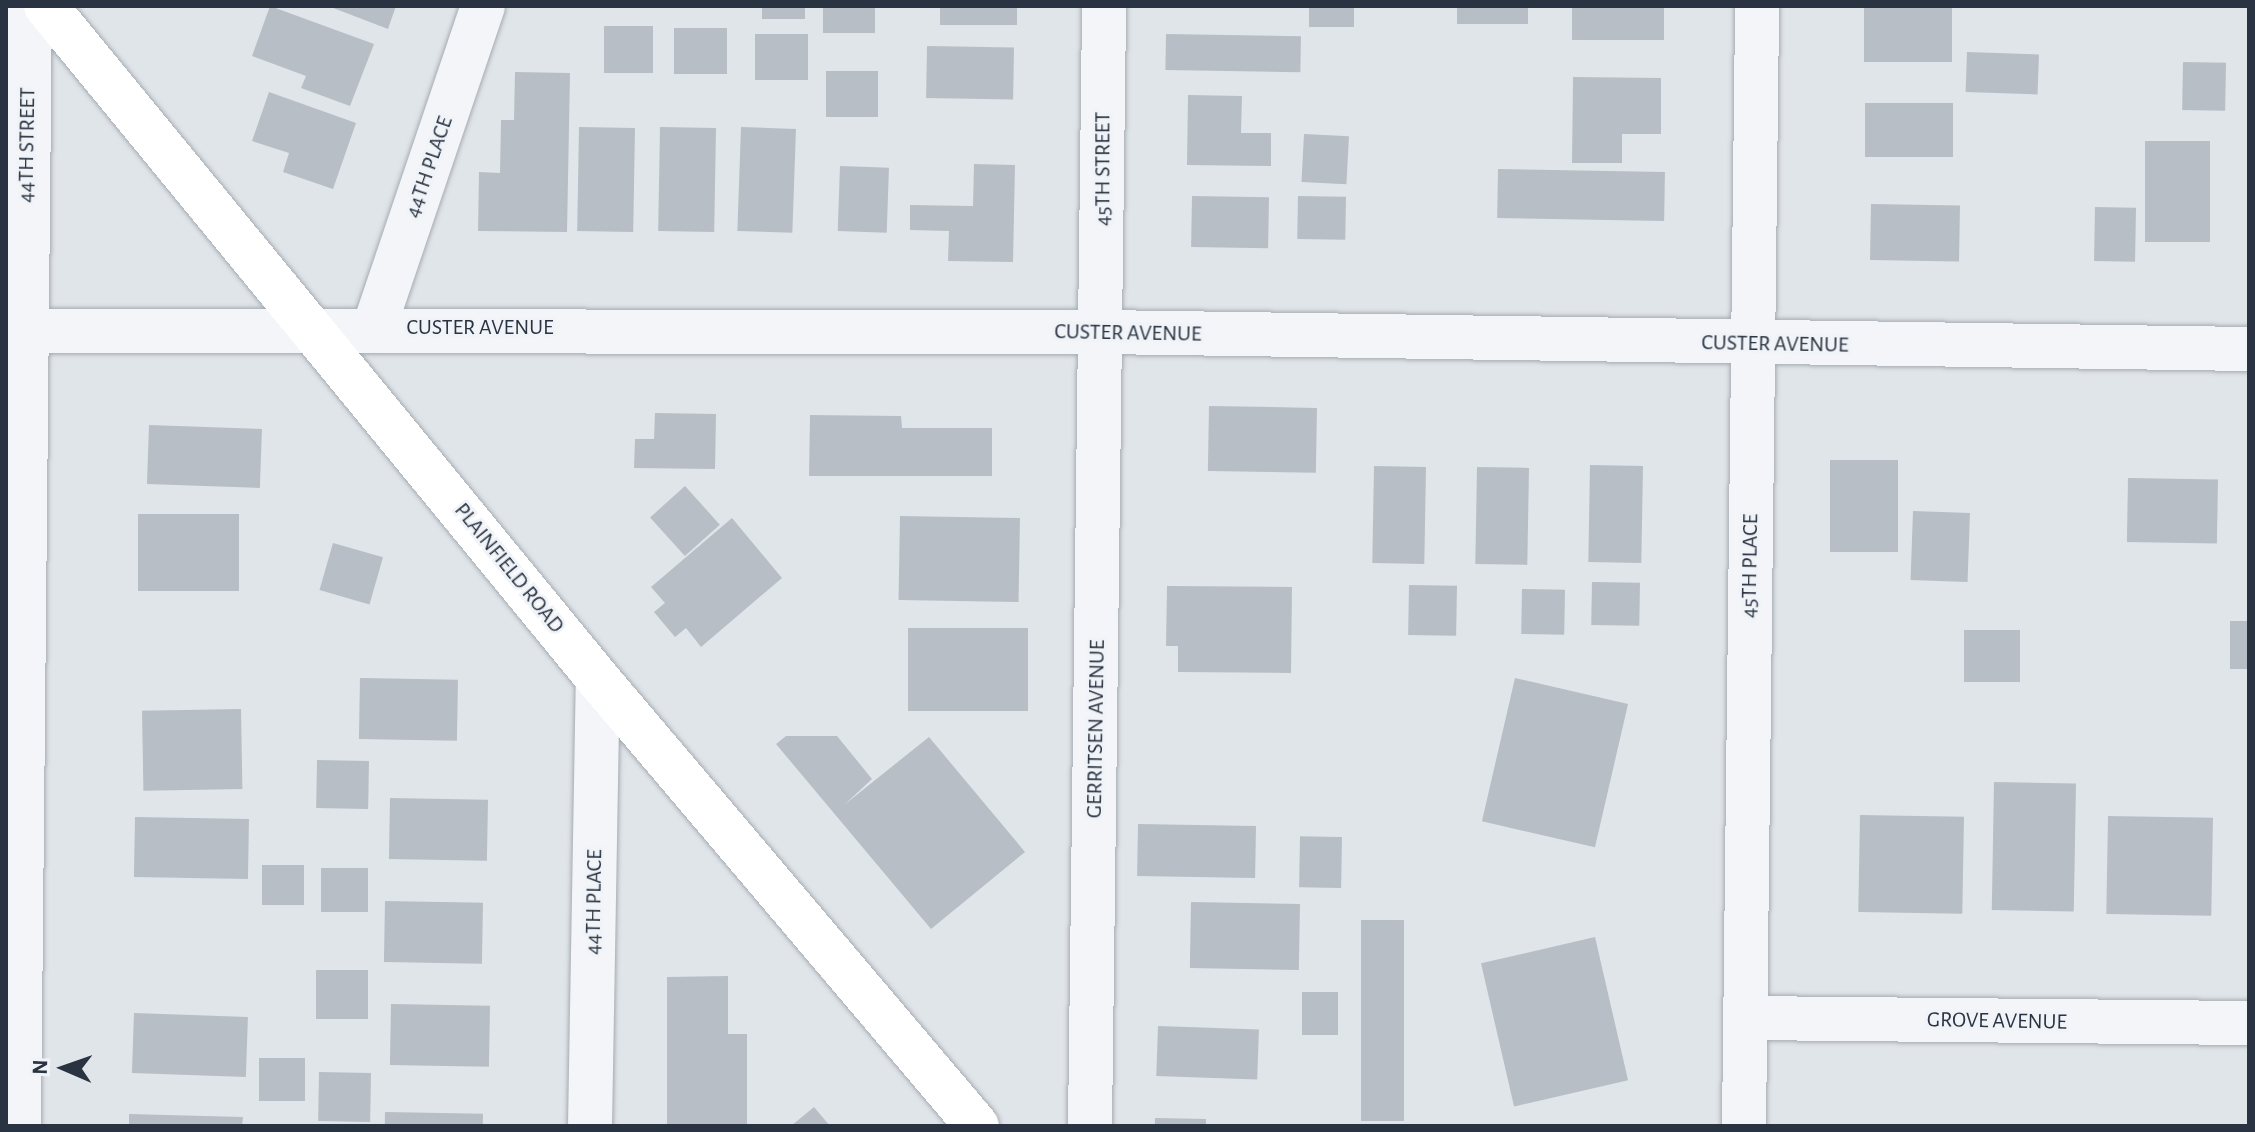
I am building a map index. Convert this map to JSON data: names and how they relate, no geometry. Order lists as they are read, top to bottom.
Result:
{
  "streets": {
    "street": [
      "44TH STREET",
      "44TH PLACE",
      "45TH STREET",
      "CUSTER AVENUE",
      "45TH PLACE",
      "PLAINFIELD ROAD",
      "GERRITSEN AVENUE",
      "GROVE AVENUE"
    ]
  },
  "crossings": [
    ["44TH STREET", "CUSTER AVENUE"],
    ["44TH PLACE", "CUSTER AVENUE"],
    ["44TH PLACE", "PLAINFIELD ROAD"],
    ["45TH STREET", "CUSTER AVENUE"],
    ["45TH STREET", "GERRITSEN AVENUE"],
    ["CUSTER AVENUE", "45TH PLACE"],
    ["CUSTER AVENUE", "PLAINFIELD ROAD"],
    ["CUSTER AVENUE", "GERRITSEN AVENUE"],
    ["45TH PLACE", "GROVE AVENUE"]
  ],
  "north": "left"
}
